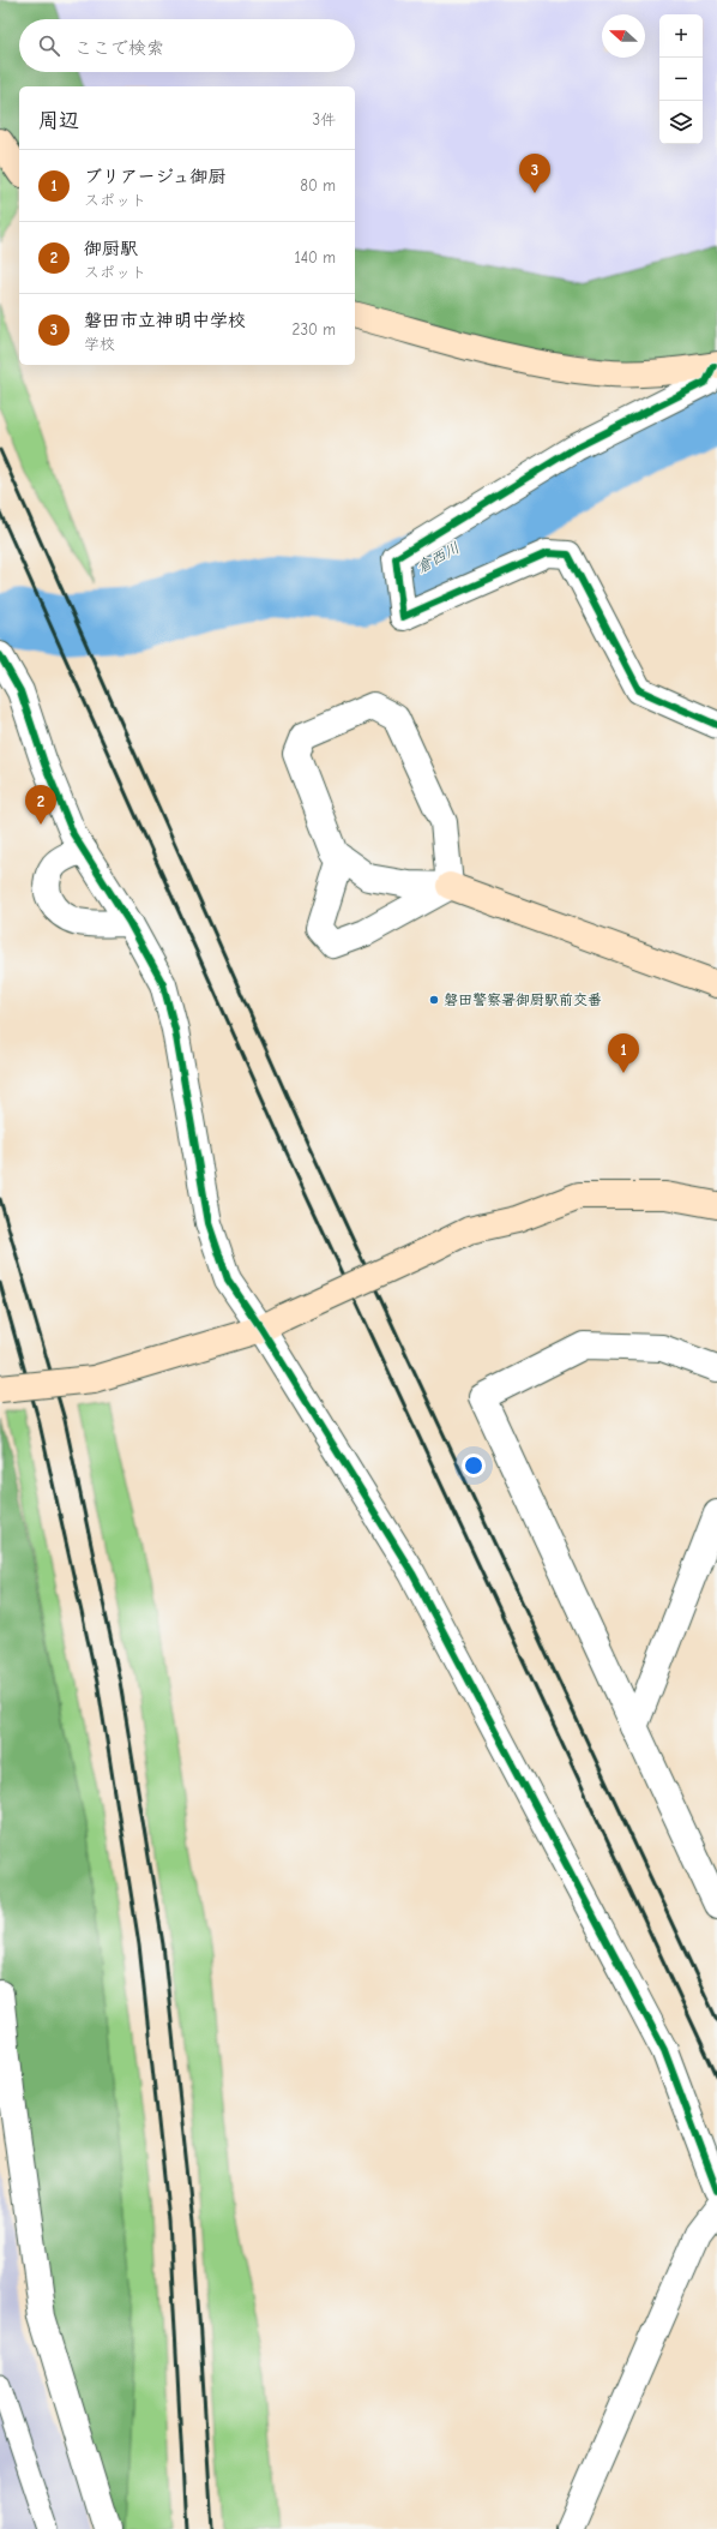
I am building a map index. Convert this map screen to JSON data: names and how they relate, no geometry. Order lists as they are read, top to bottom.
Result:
{
  "water": ["倉西川"],
  "places": ["磐田警察署御厨駅前交番"],
  "north": "left",
  "page": {
    "map_buttons": ["+", "−"],
    "search": "ここで検索",
    "heading": ["周辺", "3件"],
    "list": [
      {
        "mark": "1",
        "name": "ブリアージュ御厨",
        "note": "スポット",
        "value": "80 m"
      },
      {
        "mark": "2",
        "name": "御厨駅",
        "note": "スポット",
        "value": "140 m"
      },
      {
        "mark": "3",
        "name": "磐田市立神明中学校",
        "note": "学校",
        "value": "230 m"
      }
    ],
    "pins": ["3", "2", "1"]
  }
}
